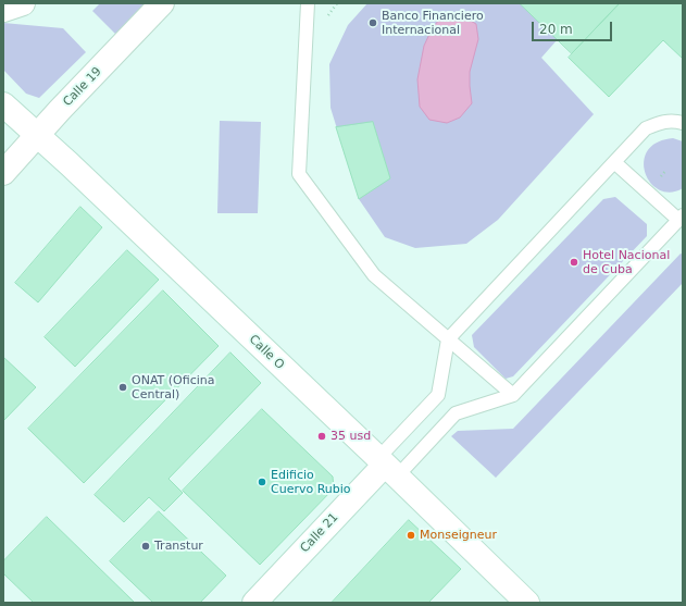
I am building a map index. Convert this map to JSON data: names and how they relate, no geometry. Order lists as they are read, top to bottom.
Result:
{
  "streets": {
    "main road": ["Calle 19", "Calle O", "Calle 21"]
  },
  "crossings": [
    ["Calle 19", "Calle O"],
    ["Calle O", "Calle 21"]
  ],
  "places": [
    "Banco Financiero Internacional",
    "Hotel Nacional de Cuba",
    "ONAT (Oficina Central)",
    "35 usd",
    "Edificio Cuervo Rubio",
    "Monseigneur",
    "Transtur"
  ],
  "scale_bar": "20 m"
}
